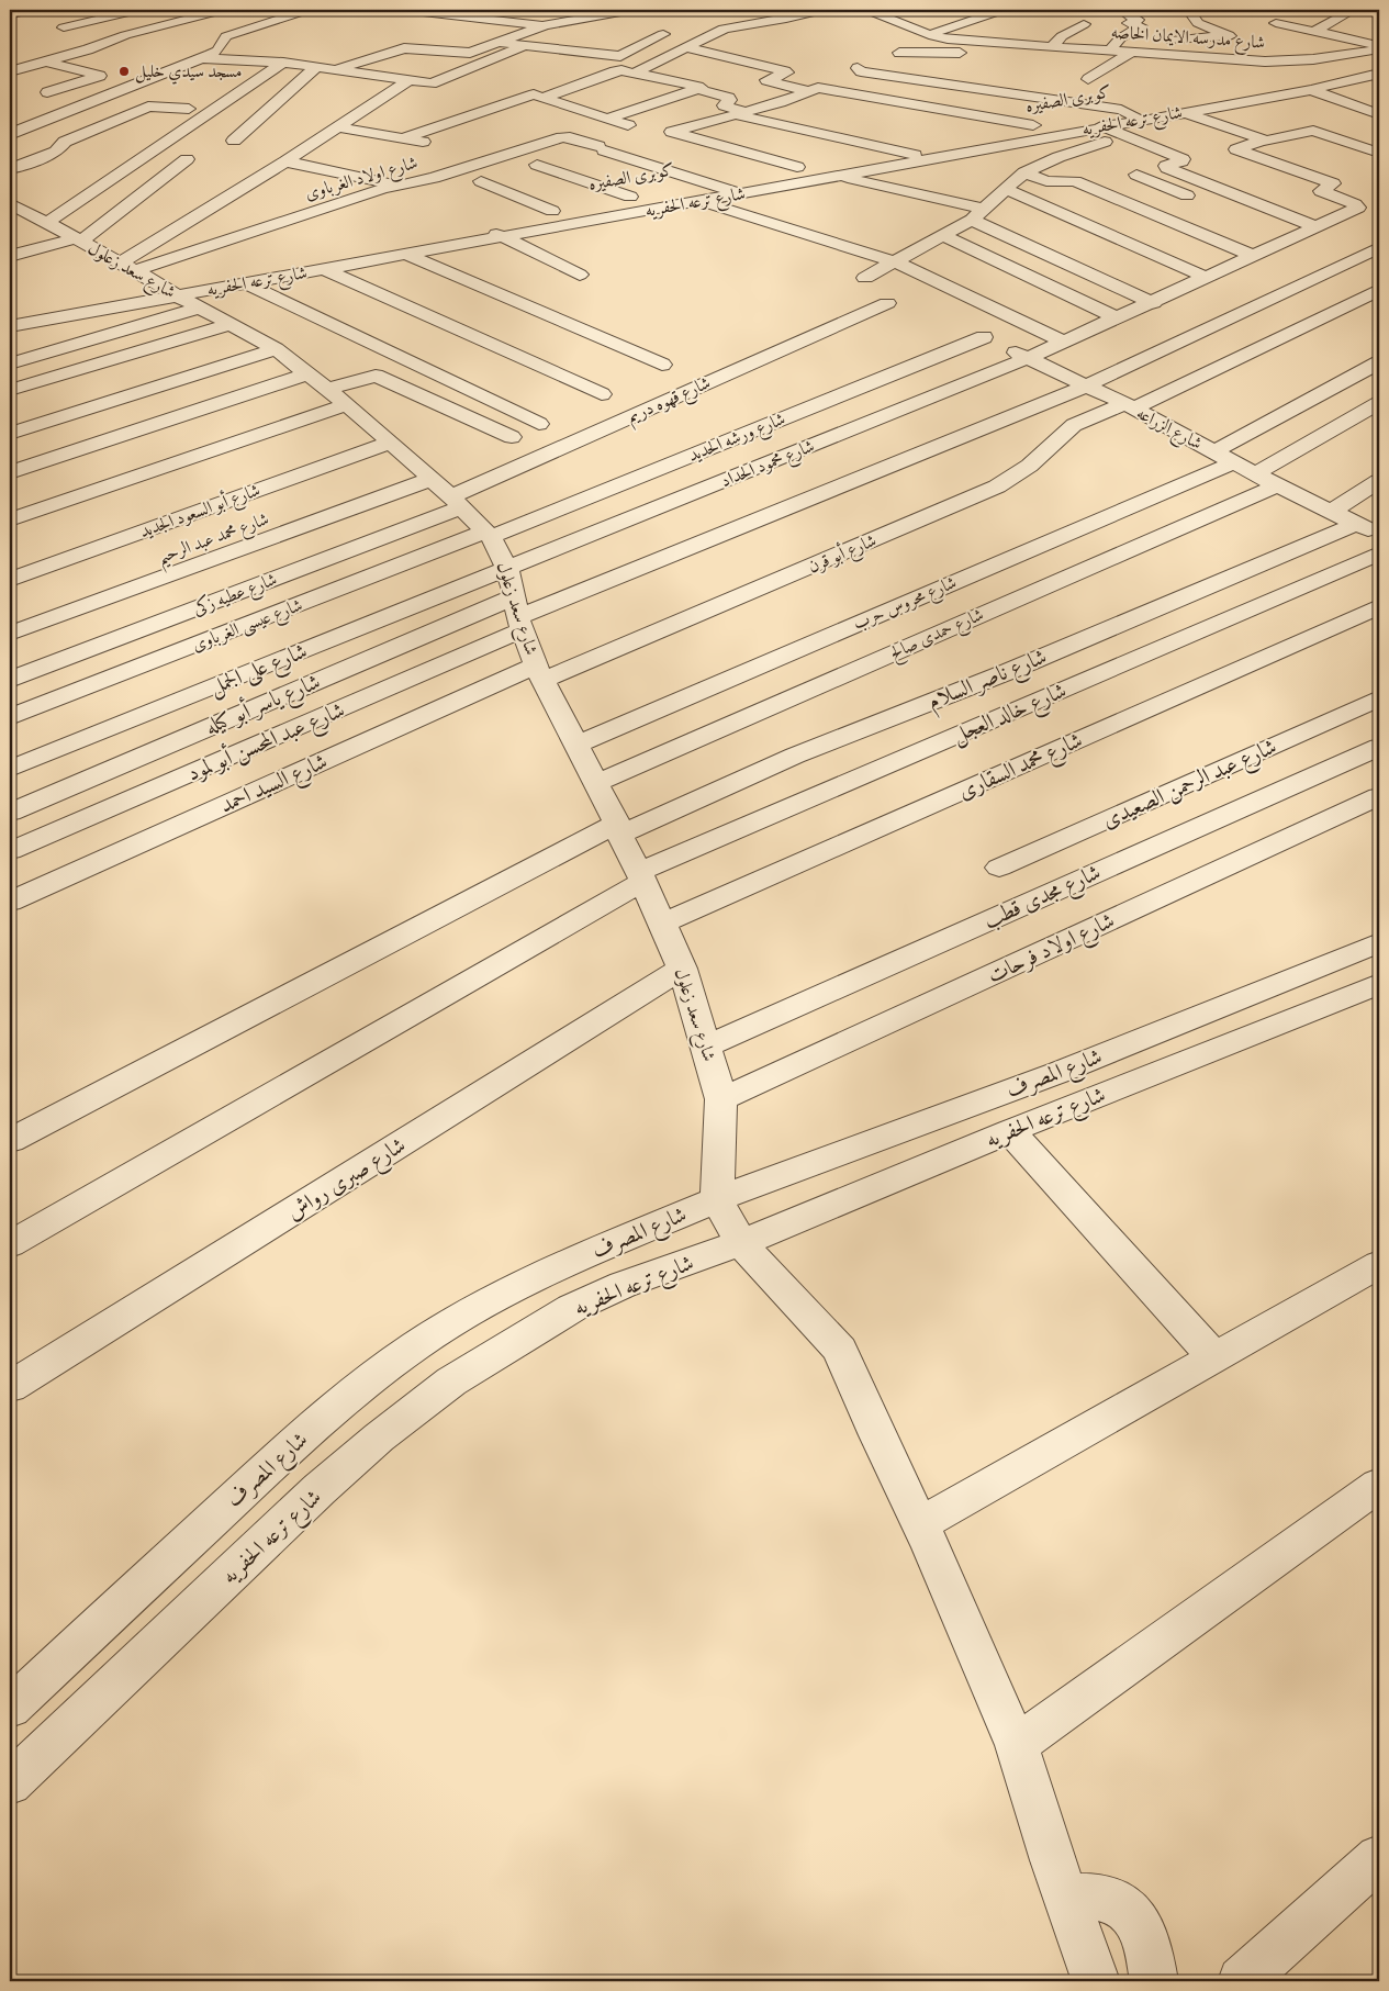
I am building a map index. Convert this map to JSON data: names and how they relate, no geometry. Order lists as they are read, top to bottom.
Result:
{
  "streets": {
    "street": [
      "شارع مدرسه الايمان الخاصه",
      "كوبرى الصفيره",
      "شارع ترعه الحفريه",
      "شارع اولاد الغرباوى",
      "شارع سعد زعلول",
      "شارع قهوه دريم",
      "شارع الزراعه",
      "شارع ورشه الحديد",
      "شارع محمود الحداد",
      "شارع أبو السعود الجديد",
      "شارع محمد عبد الرحيم",
      "شارع أبو قرن",
      "شارع عطيه زكى",
      "شارع محروس حرب",
      "شارع عيسى الغرباوى",
      "شارع حمدى صالح",
      "شارع على الجمل",
      "شارع ناصر السلام",
      "شارع ياسر أبو كيله",
      "شارع خالد العجل",
      "شارع عبد المحسن أبو لمود",
      "شارع محمد السقارى",
      "شارع السيد احمد",
      "شارع عبد الرحمن الصعيدى",
      "شارع مجدى قطب",
      "شارع اولاد فرحات",
      "شارع المصرف",
      "شارع صبرى رواش"
    ]
  },
  "crossings": [
    ["كوبرى الصفيره", "شارع ترعه الحفريه"],
    ["كوبرى الصفيره", "شارع اولاد الغرباوى"],
    ["شارع ترعه الحفريه", "شارع اولاد الغرباوى"],
    ["شارع ترعه الحفريه", "شارع سعد زعلول"],
    ["شارع اولاد الغرباوى", "شارع سعد زعلول"],
    ["شارع سعد زعلول", "شارع قهوه دريم"],
    ["شارع سعد زعلول", "شارع ورشه الحديد"],
    ["شارع سعد زعلول", "شارع محمود الحداد"],
    ["شارع سعد زعلول", "شارع أبو السعود الجديد"],
    ["شارع سعد زعلول", "شارع محمد عبد الرحيم"],
    ["شارع سعد زعلول", "شارع أبو قرن"],
    ["شارع سعد زعلول", "شارع عطيه زكى"],
    ["شارع سعد زعلول", "شارع محروس حرب"],
    ["شارع سعد زعلول", "شارع عيسى الغرباوى"],
    ["شارع سعد زعلول", "شارع حمدى صالح"],
    ["شارع سعد زعلول", "شارع على الجمل"],
    ["شارع سعد زعلول", "شارع ناصر السلام"],
    ["شارع سعد زعلول", "شارع ياسر أبو كيله"],
    ["شارع سعد زعلول", "شارع خالد العجل"],
    ["شارع سعد زعلول", "شارع عبد المحسن أبو لمود"],
    ["شارع سعد زعلول", "شارع محمد السقارى"],
    ["شارع سعد زعلول", "شارع السيد احمد"],
    ["شارع سعد زعلول", "شارع مجدى قطب"],
    ["شارع سعد زعلول", "شارع اولاد فرحات"],
    ["شارع سعد زعلول", "شارع المصرف"],
    ["شارع سعد زعلول", "شارع صبرى رواش"],
    ["شارع قهوه دريم", "شارع عطيه زكى"],
    ["شارع الزراعه", "شارع ورشه الحديد"],
    ["شارع الزراعه", "شارع محمود الحداد"],
    ["شارع الزراعه", "شارع أبو قرن"],
    ["شارع الزراعه", "شارع محروس حرب"],
    ["شارع الزراعه", "شارع حمدى صالح"],
    ["شارع الزراعه", "شارع ناصر السلام"],
    ["شارع ورشه الحديد", "شارع عيسى الغرباوى"],
    ["شارع محمود الحداد", "شارع على الجمل"],
    ["شارع أبو قرن", "شارع السيد احمد"],
    ["شارع ياسر أبو كيله", "شارع عبد المحسن أبو لمود"]
  ],
  "places": ["مسجد سيدي خليل"]
}
